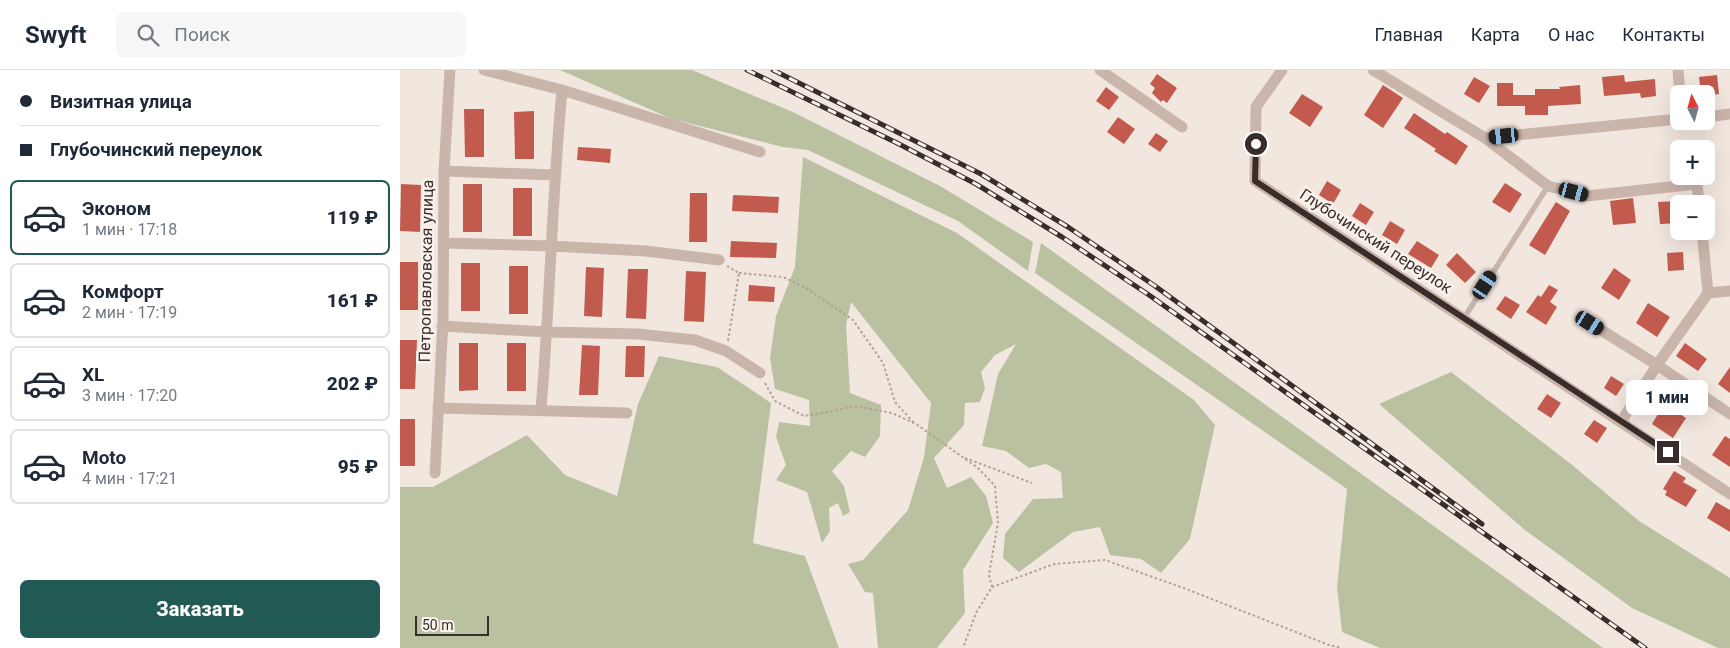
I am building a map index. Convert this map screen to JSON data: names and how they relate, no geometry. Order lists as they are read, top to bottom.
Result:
{
  "streets": {
    "street": ["Глубочинский переулок", "Петропавловская улица"]
  },
  "scale_bar": "50 m",
  "north": "top",
  "page": {
    "header": "Swyft",
    "search": "Поиск",
    "nav": [
      "Главная",
      "Карта",
      "О нас",
      "Контакты"
    ],
    "banner": ["Визитная улица", "Глубочинский переулок"],
    "map_buttons": ["+", "−"],
    "list": [
      {
        "name": "Эконом",
        "note": "1 мин · 17:18",
        "value": "119 ₽"
      },
      {
        "name": "Комфорт",
        "note": "2 мин · 17:19",
        "value": "161 ₽"
      },
      {
        "name": "XL",
        "note": "3 мин · 17:20",
        "value": "202 ₽"
      },
      {
        "name": "Moto",
        "note": "4 мин · 17:21",
        "value": "95 ₽"
      }
    ],
    "bubble": "1 мин",
    "buttons": "Заказать",
    "scale": "50 m"
  }
}
